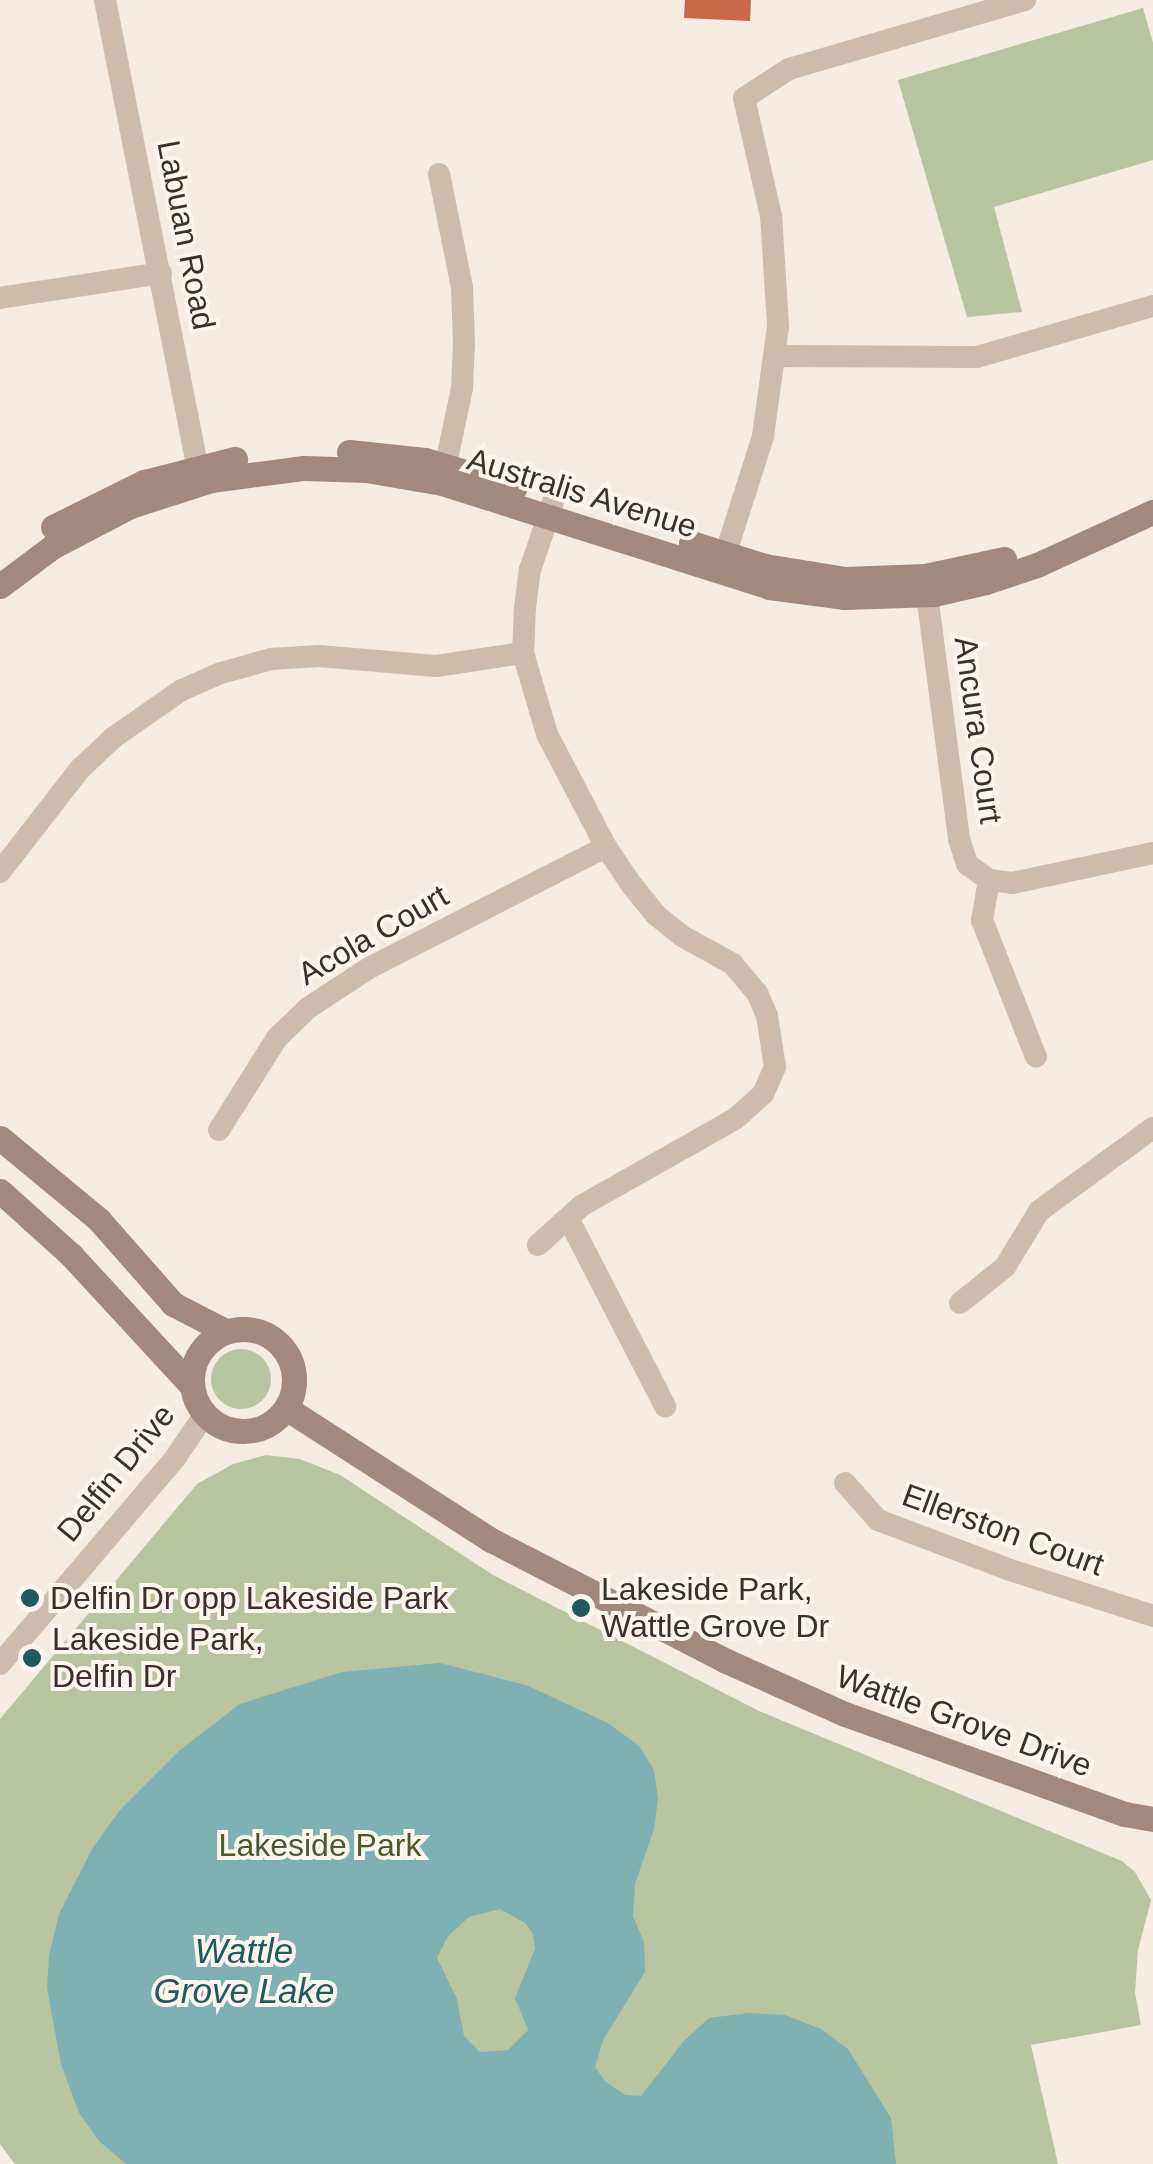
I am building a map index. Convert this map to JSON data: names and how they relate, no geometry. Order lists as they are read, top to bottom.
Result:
{
  "streets": {
    "street": [
      "Labuan Road",
      "Australis Avenue",
      "Ancura Court",
      "Acola Court",
      "Delfin Drive",
      "Ellerston Court",
      "Wattle Grove Drive"
    ]
  },
  "crossings": [
    ["Labuan Road", "Australis Avenue"],
    ["Australis Avenue", "Ancura Court"],
    ["Delfin Drive", "Wattle Grove Drive"]
  ],
  "water": ["Wattle Grove Lake"],
  "parks": ["Lakeside Park"],
  "places": ["Delfin Dr opp Lakeside Park", "Lakeside Park, Wattle Grove Dr", "Lakeside Park, Delfin Dr"]
}
